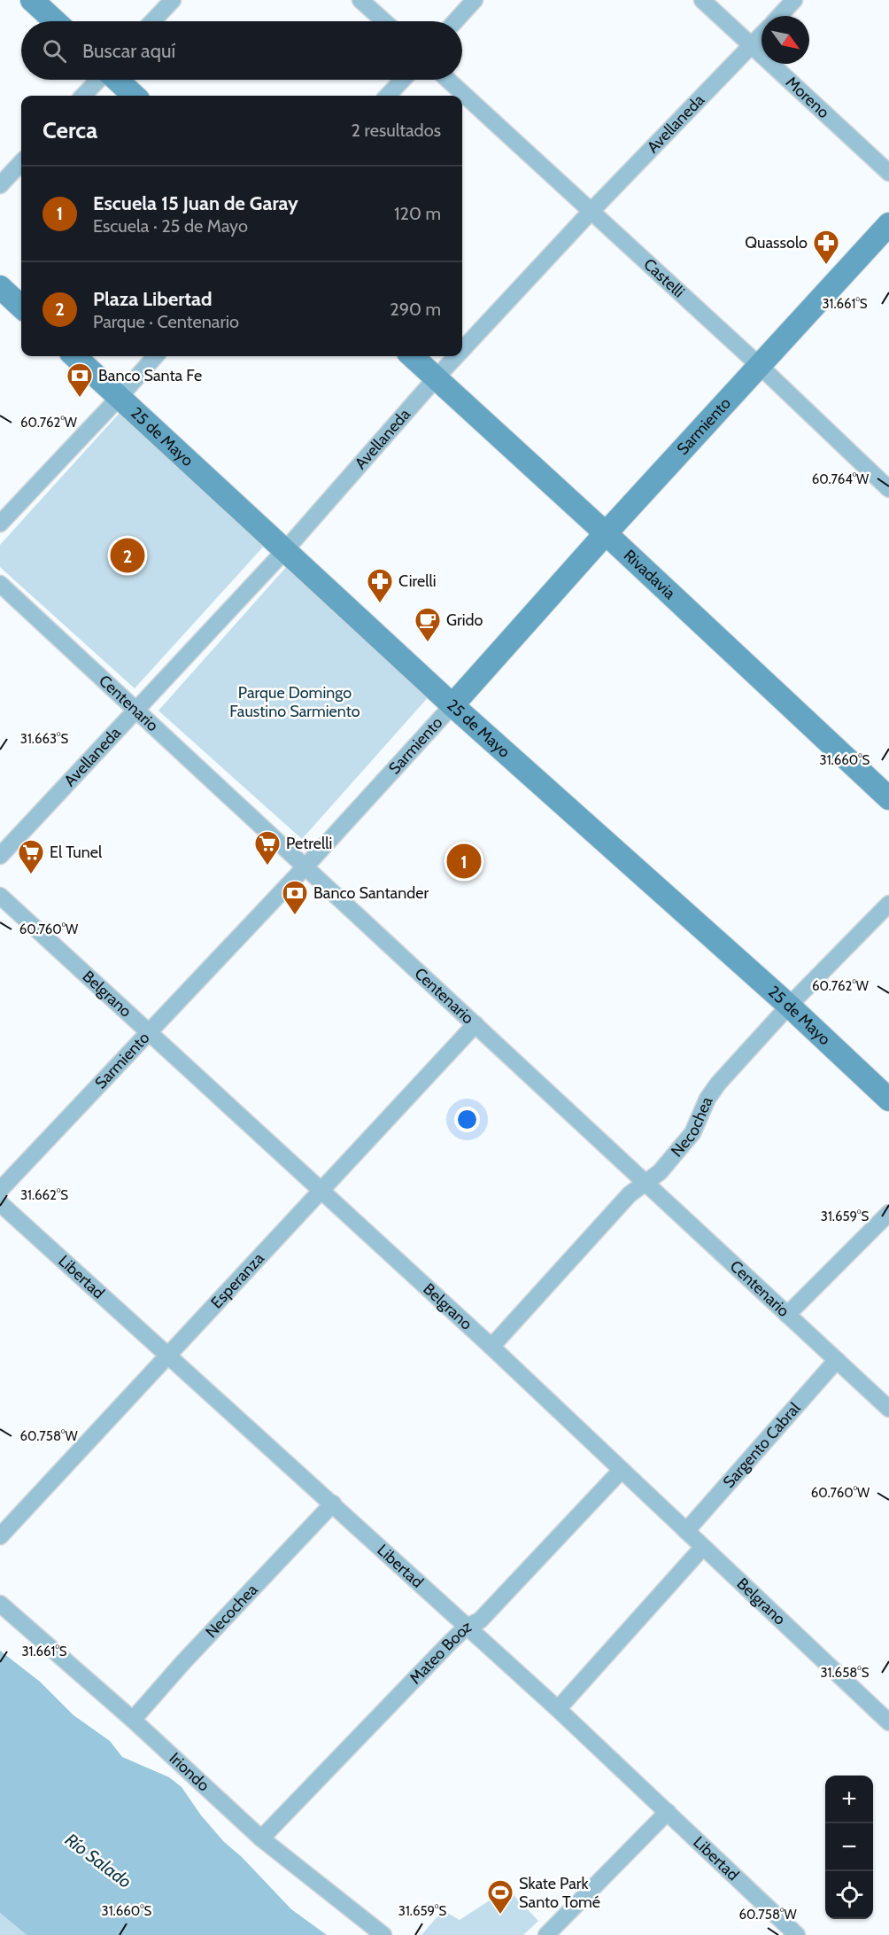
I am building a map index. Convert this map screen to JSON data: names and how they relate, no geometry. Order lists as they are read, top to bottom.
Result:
{
  "streets": {
    "main road": ["Sarmiento", "25 de Mayo", "Rivadavia"],
    "street": [
      "Moreno",
      "Avellaneda",
      "Castelli",
      "Centenario",
      "Belgrano",
      "Necochea",
      "Libertad",
      "Esperanza",
      "Sargento Cabral",
      "Mateo Booz",
      "Iriondo"
    ]
  },
  "crossings": [
    ["Moreno", "Avellaneda"],
    ["Avellaneda", "Castelli"],
    ["Avellaneda", "25 de Mayo"],
    ["Avellaneda", "Rivadavia"],
    ["Avellaneda", "Centenario"],
    ["Castelli", "Sarmiento"],
    ["Sarmiento", "25 de Mayo"],
    ["Sarmiento", "Rivadavia"],
    ["Sarmiento", "Centenario"],
    ["Sarmiento", "Belgrano"],
    ["25 de Mayo", "Necochea"],
    ["Centenario", "Necochea"],
    ["Centenario", "Esperanza"],
    ["Centenario", "Sargento Cabral"],
    ["Belgrano", "Necochea"],
    ["Belgrano", "Esperanza"],
    ["Belgrano", "Sargento Cabral"],
    ["Belgrano", "Mateo Booz"],
    ["Necochea", "Libertad"],
    ["Necochea", "Iriondo"],
    ["Libertad", "Esperanza"],
    ["Libertad", "Mateo Booz"],
    ["Mateo Booz", "Iriondo"]
  ],
  "water": ["Río Salado"],
  "parks": ["Parque Domingo Faustino Sarmiento"],
  "places": {
    "pharmacy": ["Quassolo", "Cirelli"],
    "bank": ["Banco Santa Fe", "Banco Santander"],
    "cafe": ["Grido"],
    "supermarket": ["Petrelli", "El Tunel"],
    "sports": ["Skate Park Santo Tomé"]
  },
  "north": "bottom right",
  "page": {
    "search": "Buscar aquí",
    "heading": ["Cerca", "2 resultados"],
    "list": [
      {
        "mark": "1",
        "name": "Escuela 15 Juan de Garay",
        "note": "Escuela · 25 de Mayo",
        "value": "120 m"
      },
      {
        "mark": "2",
        "name": "Plaza Libertad",
        "note": "Parque · Centenario",
        "value": "290 m"
      }
    ],
    "pins": ["2", "1"],
    "map_buttons": ["+", "−"]
  },
  "coordinates": [
    "31.661°S",
    "60.762°W",
    "60.764°W",
    "31.663°S",
    "31.660°S",
    "60.760°W",
    "31.662°S",
    "31.659°S",
    "60.758°W",
    "31.658°S"
  ]
}
